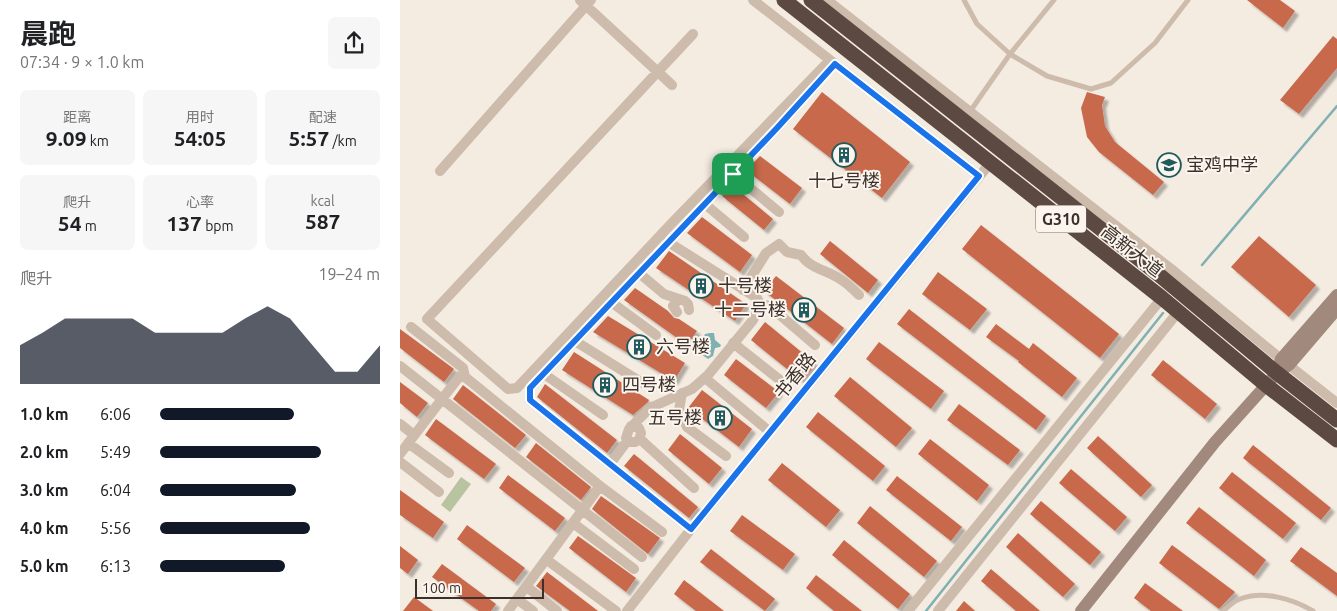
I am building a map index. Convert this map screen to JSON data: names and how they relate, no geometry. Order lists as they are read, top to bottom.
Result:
{
  "streets": {
    "highway": ["G310", "高新大道"],
    "street": ["书香路"]
  },
  "crossings": [
    ["高新大道", "书香路"]
  ],
  "places": {
    "building": [
      "十七号楼",
      "十号楼",
      "十二号楼",
      "六号楼",
      "四号楼",
      "五号楼"
    ],
    "school or university": ["宝鸡中学"]
  },
  "scale_bar": "100 m",
  "page": {
    "heading": ["晨跑", "07:34 · 9 × 1.0 km"],
    "stats": [
      ["距离", "9.09 km"],
      ["用时", "54:05"],
      ["配速", "5:57 /km"],
      ["爬升", "54 m"],
      ["心率", "137 bpm"],
      ["kcal", "587"]
    ],
    "chart": ["爬升", "19–24 m"],
    "list": [
      {
        "name": "1.0 km",
        "note": "6:06"
      },
      {
        "name": "2.0 km",
        "note": "5:49"
      },
      {
        "name": "3.0 km",
        "note": "6:04"
      },
      {
        "name": "4.0 km",
        "note": "5:56"
      },
      {
        "name": "5.0 km",
        "note": "6:13"
      }
    ],
    "scale": "100 m"
  }
}
